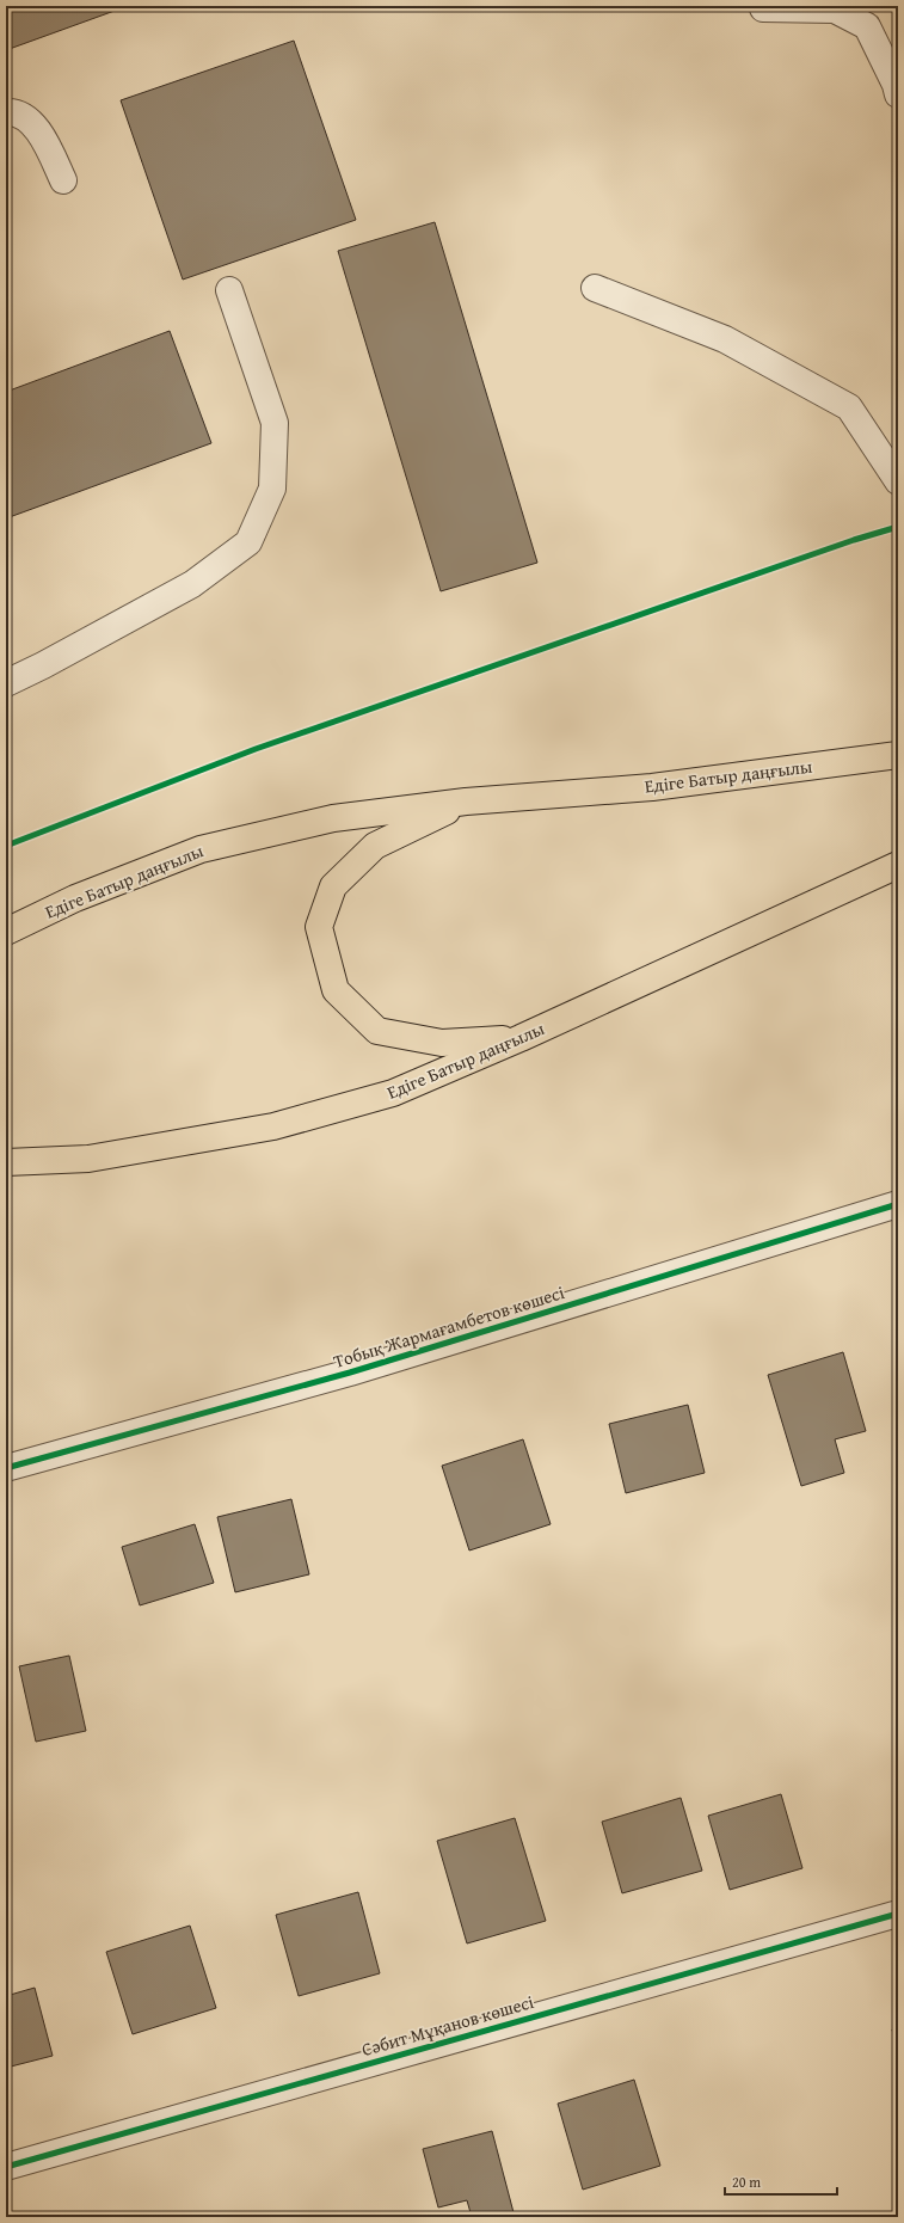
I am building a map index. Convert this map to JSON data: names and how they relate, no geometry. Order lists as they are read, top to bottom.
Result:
{
  "streets": {
    "main road": ["Едіге Батыр даңғылы"],
    "street": ["Тобық Жармағамбетов көшесі", "Сәбит Мұқанов көшесі"]
  },
  "scale_bar": "20 m"
}
